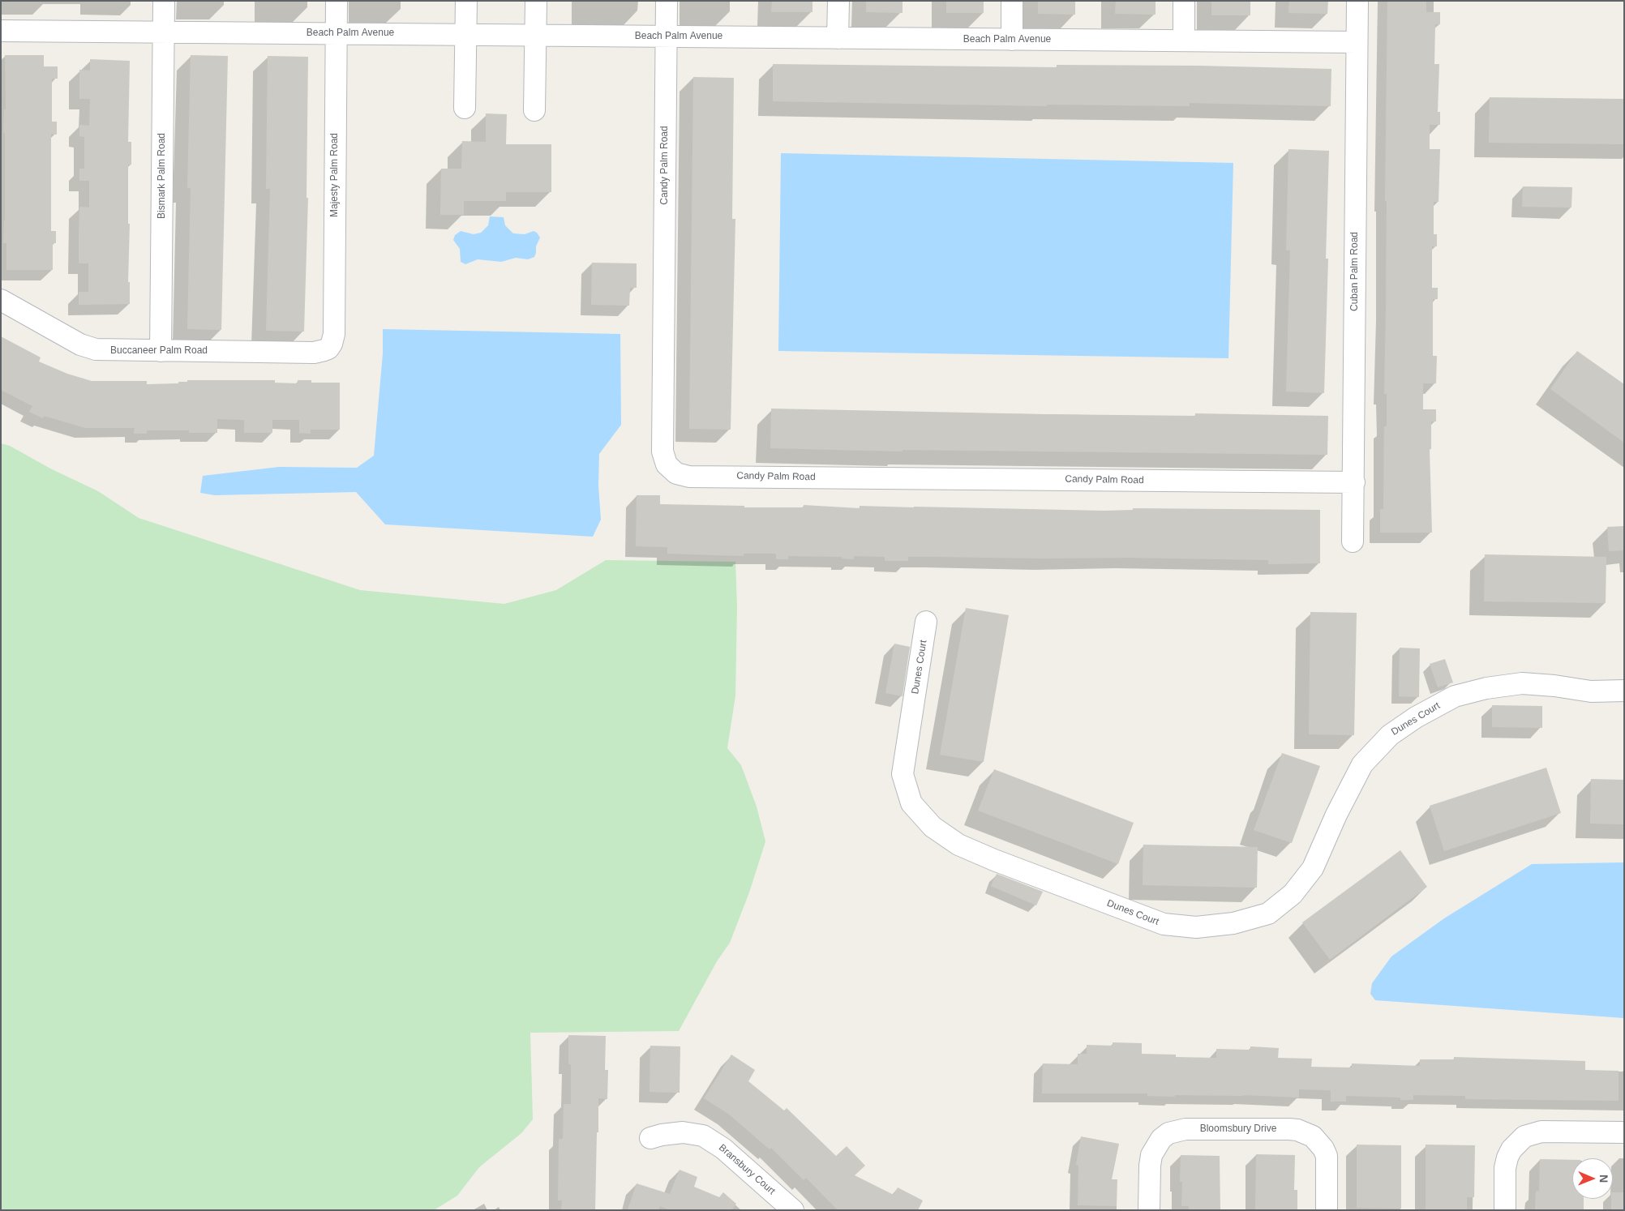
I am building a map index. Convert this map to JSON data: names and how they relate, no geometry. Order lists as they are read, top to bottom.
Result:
{
  "streets": {
    "street": [
      "Beach Palm Avenue",
      "Candy Palm Road",
      "Majesty Palm Road",
      "Bismark Palm Road",
      "Cuban Palm Road",
      "Buccaneer Palm Road",
      "Dunes Court",
      "Bloomsbury Drive",
      "Bransbury Court"
    ]
  },
  "crossings": [
    ["Beach Palm Avenue", "Candy Palm Road"],
    ["Beach Palm Avenue", "Majesty Palm Road"],
    ["Beach Palm Avenue", "Bismark Palm Road"],
    ["Beach Palm Avenue", "Cuban Palm Road"],
    ["Candy Palm Road", "Cuban Palm Road"],
    ["Majesty Palm Road", "Buccaneer Palm Road"],
    ["Bismark Palm Road", "Buccaneer Palm Road"]
  ],
  "north": "right"
}
